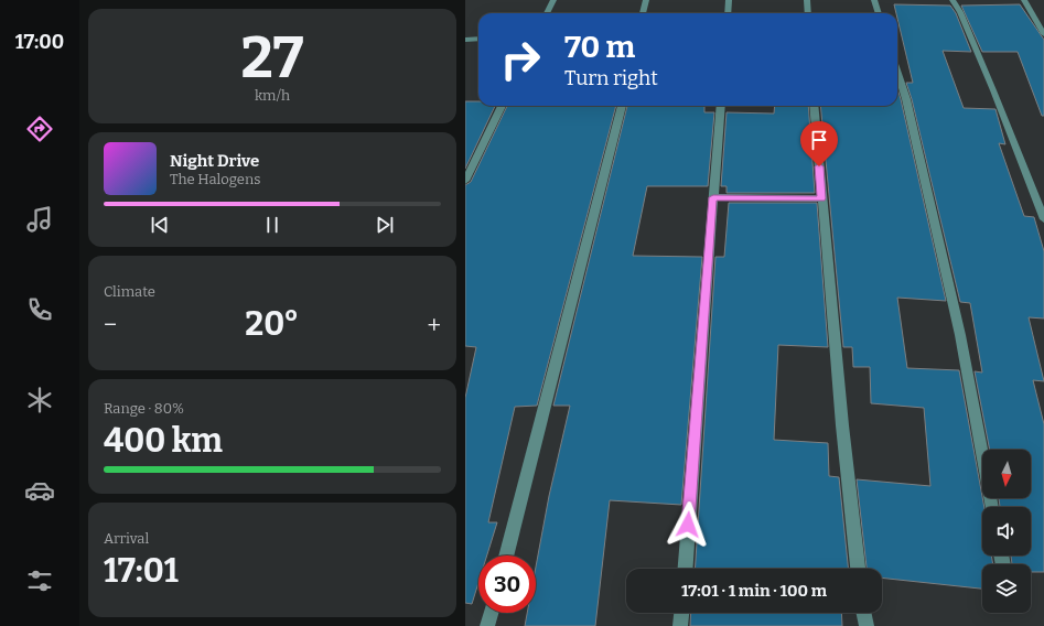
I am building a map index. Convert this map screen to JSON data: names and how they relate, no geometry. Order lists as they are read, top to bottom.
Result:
{
  "north": "bottom",
  "page": {
    "tabs": "17:00",
    "tile": [
      ["27", "km/h"],
      "Climate",
      ["Range · 80%", "400 km"],
      ["Arrival", "17:01"]
    ],
    "turn": ["70 m", "Turn right"],
    "song": ["Night Drive", "The Halogens"],
    "heat": ["−", "20°", "+"],
    "limit": "30",
    "trip": "17:01 · 1 min · 100 m"
  }
}
